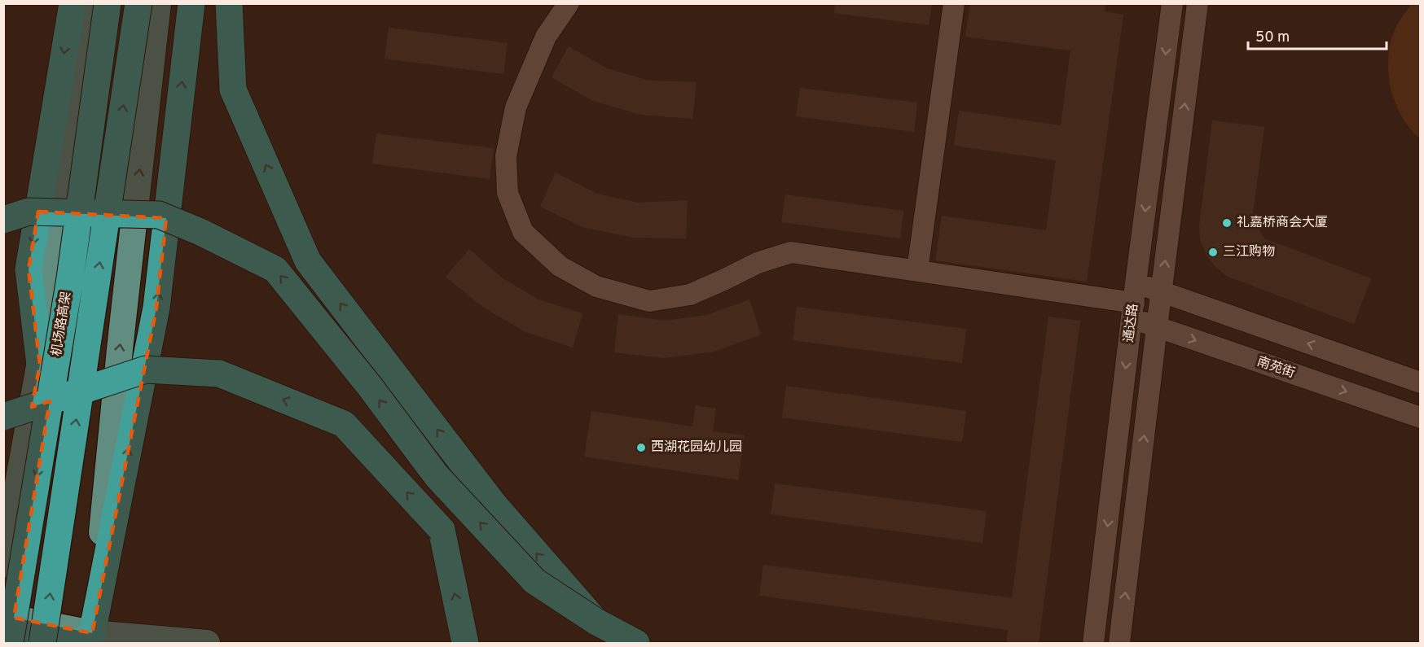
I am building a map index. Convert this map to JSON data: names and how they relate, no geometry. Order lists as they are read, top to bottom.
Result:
{
  "streets": {
    "highway": ["机场路高架"],
    "street": ["通达路", "南苑街"]
  },
  "crossings": [
    ["通达路", "南苑街"]
  ],
  "places": ["礼嘉桥商会大厦", "三江购物", "西湖花园幼儿园"],
  "scale_bar": "50 m"
}
